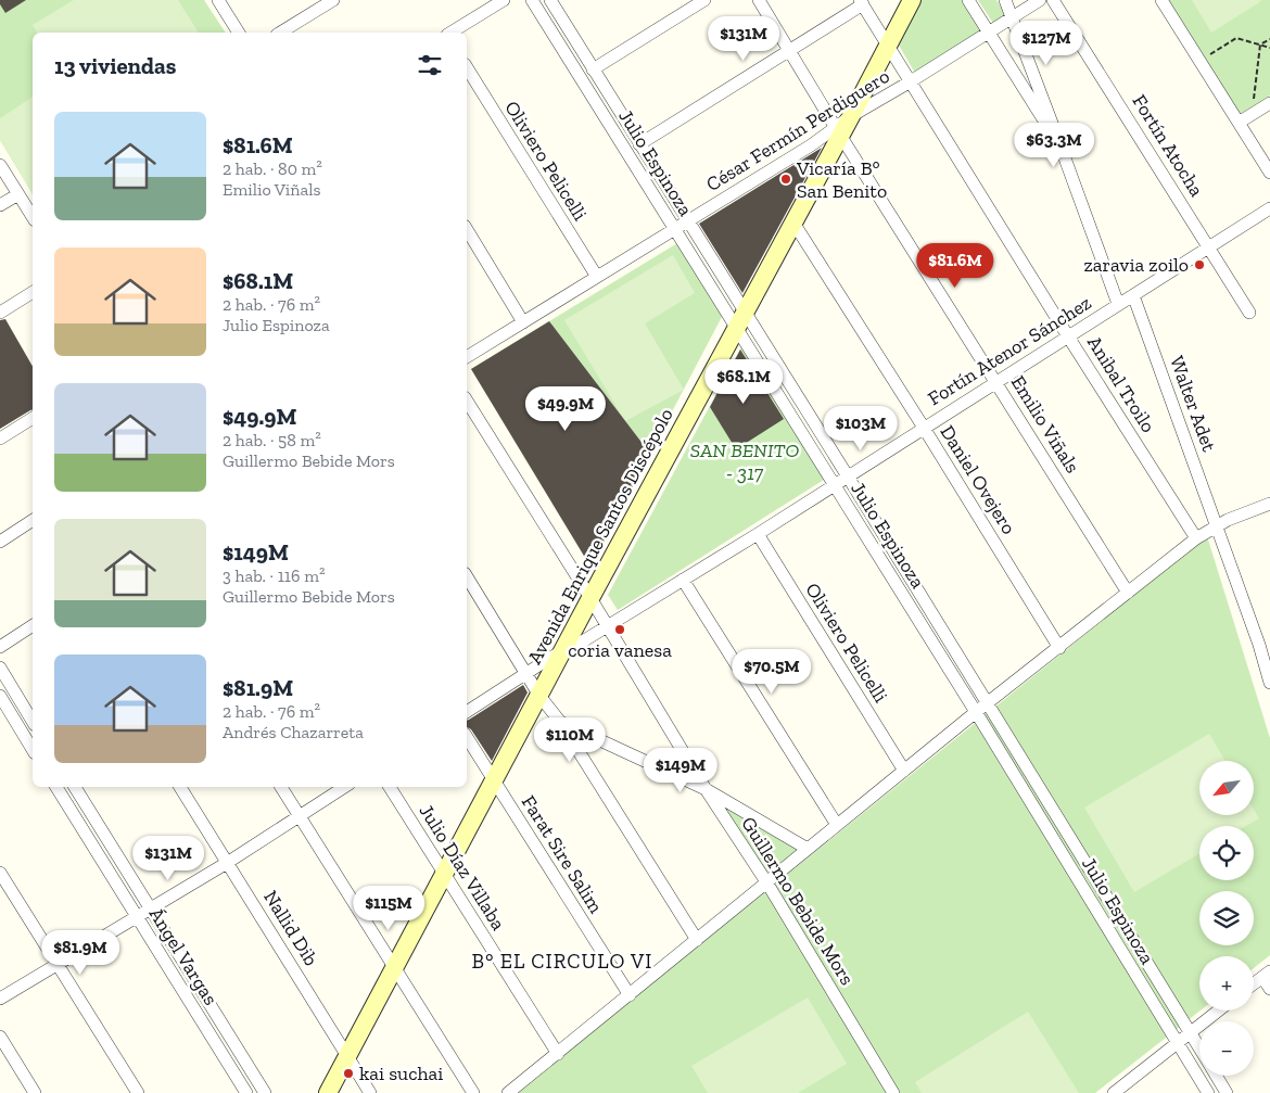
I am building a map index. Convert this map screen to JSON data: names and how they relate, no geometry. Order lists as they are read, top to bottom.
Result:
{
  "streets": {
    "main road": ["Avenida Enrique Santos Discépolo"],
    "street": [
      "César Fermín Perdiguero",
      "Fortín Atocha",
      "Oliviero Pelicelli",
      "Julio Espinoza",
      "Fortín Atenor Sánchez",
      "Anibal Troilo",
      "Walter Adet",
      "Emilio Viñals",
      "Daniel Ovejero",
      "Farat Sire Salim",
      "Julio Díaz Villaba",
      "Guillermo Bebide Mors",
      "Nallid Dib",
      "Ángel Vargas"
    ]
  },
  "crossings": [
    ["César Fermín Perdiguero", "Oliviero Pelicelli"],
    ["César Fermín Perdiguero", "Julio Espinoza"],
    ["César Fermín Perdiguero", "Anibal Troilo"],
    ["César Fermín Perdiguero", "Emilio Viñals"],
    ["César Fermín Perdiguero", "Avenida Enrique Santos Discépolo"],
    ["Fortín Atocha", "Fortín Atenor Sánchez"],
    ["Oliviero Pelicelli", "Fortín Atenor Sánchez"],
    ["Julio Espinoza", "Fortín Atenor Sánchez"],
    ["Julio Espinoza", "Avenida Enrique Santos Discépolo"],
    ["Fortín Atenor Sánchez", "Anibal Troilo"],
    ["Fortín Atenor Sánchez", "Walter Adet"],
    ["Fortín Atenor Sánchez", "Emilio Viñals"],
    ["Fortín Atenor Sánchez", "Daniel Ovejero"],
    ["Fortín Atenor Sánchez", "Avenida Enrique Santos Discépolo"],
    ["Fortín Atenor Sánchez", "Guillermo Bebide Mors"],
    ["Anibal Troilo", "Avenida Enrique Santos Discépolo"],
    ["Emilio Viñals", "Avenida Enrique Santos Discépolo"],
    ["Daniel Ovejero", "Avenida Enrique Santos Discépolo"],
    ["Avenida Enrique Santos Discépolo", "Farat Sire Salim"],
    ["Avenida Enrique Santos Discépolo", "Julio Díaz Villaba"],
    ["Avenida Enrique Santos Discépolo", "Guillermo Bebide Mors"],
    ["Avenida Enrique Santos Discépolo", "Nallid Dib"]
  ],
  "districts": ["B° EL CIRCULO VI"],
  "parks": ["SAN BENITO - 317"],
  "places": [
    "Vicaría B° San Benito",
    "zaravia zoilo",
    "coria vanesa",
    "kai suchai"
  ],
  "north": "bottom left",
  "page": {
    "price": [
      "$131M",
      "$127M",
      "$63.3M",
      "$81.6M",
      "$68.1M",
      "$49.9M",
      "$103M",
      "$70.5M",
      "$110M",
      "$149M",
      "$131M",
      "$115M",
      "$81.9M"
    ],
    "heading": "13 viviendas",
    "list": [
      {
        "name": "$81.6M",
        "note": "2 hab. · 80 m² · Emilio Viñals"
      },
      {
        "name": "$68.1M",
        "note": "2 hab. · 76 m² · Julio Espinoza"
      },
      {
        "name": "$49.9M",
        "note": "2 hab. · 58 m² · Guillermo Bebide Mors"
      },
      {
        "name": "$149M",
        "note": "3 hab. · 116 m² · Guillermo Bebide Mors"
      },
      {
        "name": "$81.9M",
        "note": "2 hab. · 76 m² · Andrés Chazarreta"
      }
    ],
    "map_buttons": ["+", "−"]
  }
}
